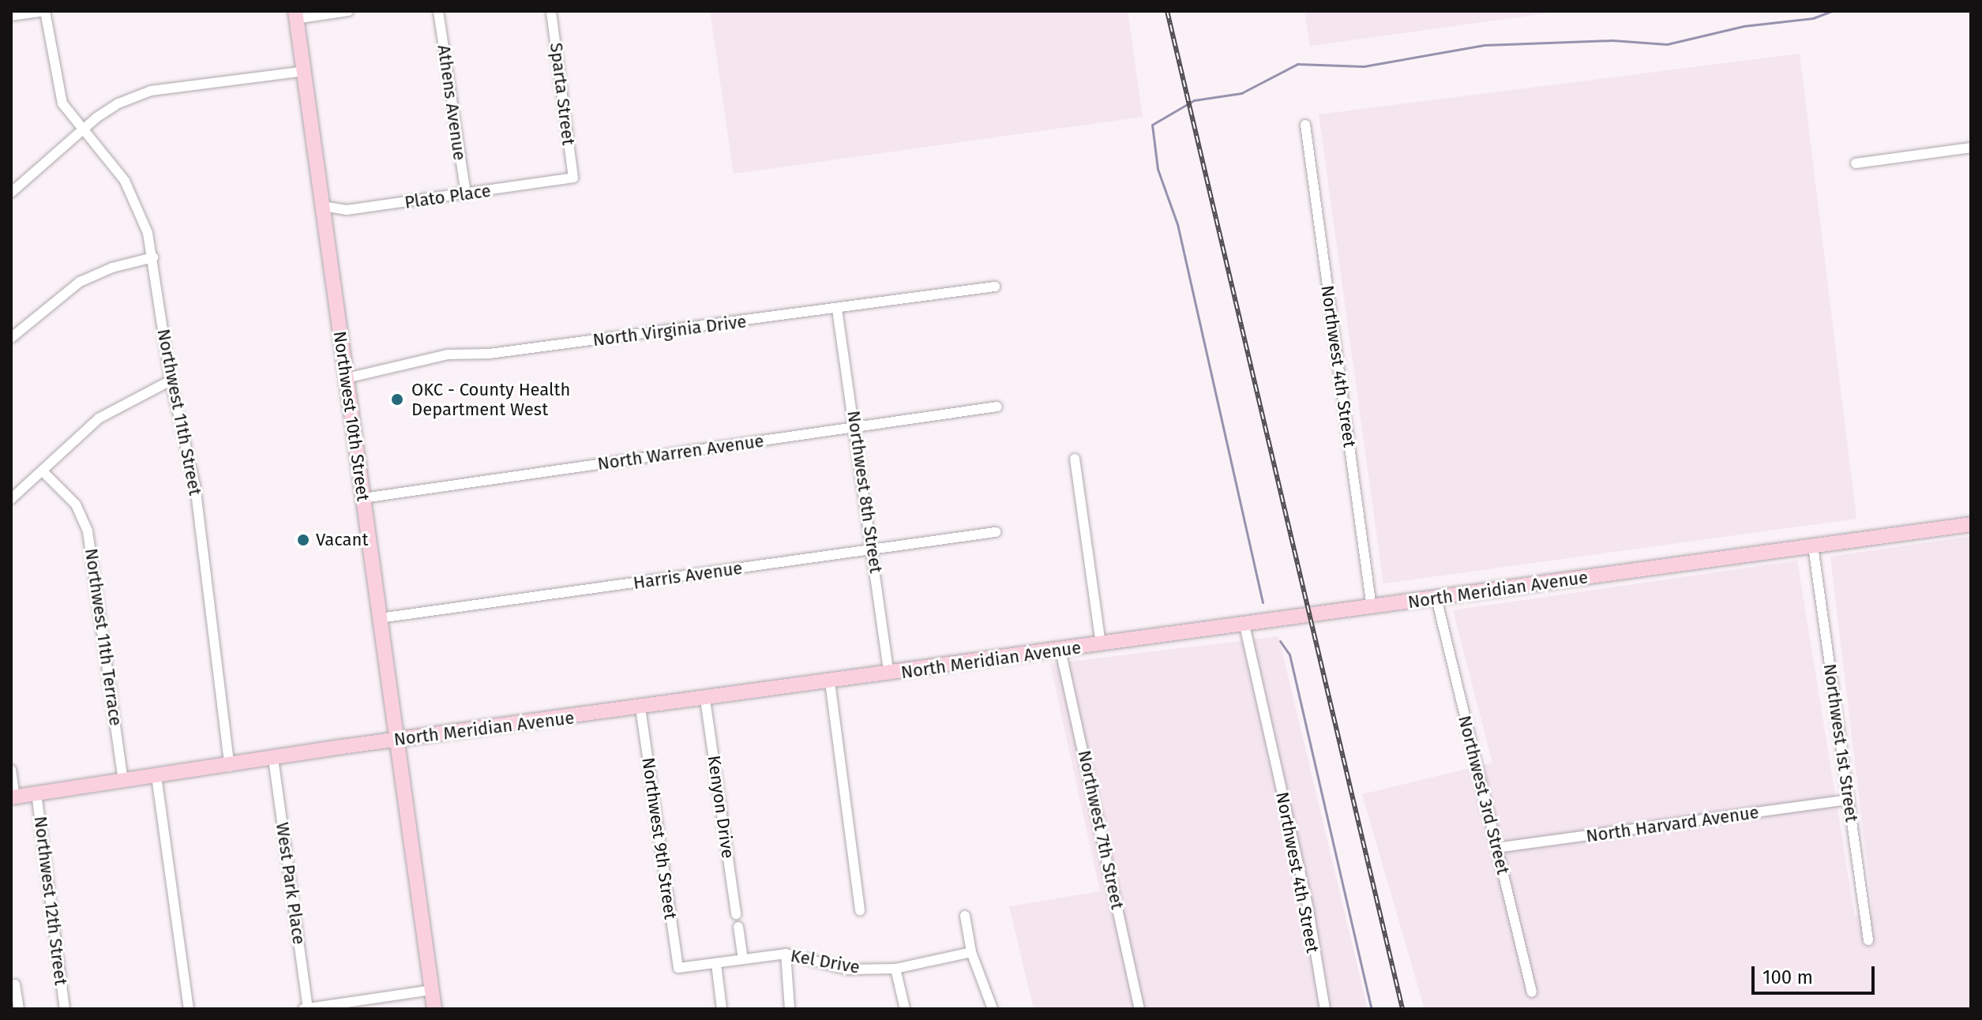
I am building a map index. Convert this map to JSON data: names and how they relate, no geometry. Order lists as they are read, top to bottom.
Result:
{
  "streets": {
    "main road": ["Northwest 10th Street", "North Meridian Avenue"],
    "street": [
      "Sparta Street",
      "Athens Avenue",
      "Plato Place",
      "North Virginia Drive",
      "Northwest 4th Street",
      "Northwest 11th Street",
      "North Warren Avenue",
      "Northwest 8th Street",
      "Harris Avenue",
      "Northwest 11th Terrace",
      "Northwest 1st Street",
      "Northwest 3rd Street",
      "Kenyon Drive",
      "North Harvard Avenue",
      "Northwest 7th Street",
      "Northwest 9th Street",
      "West Park Place",
      "Northwest 12th Street",
      "Kel Drive"
    ]
  },
  "crossings": [
    ["Sparta Street", "Plato Place"],
    ["Athens Avenue", "Plato Place"],
    ["Plato Place", "Northwest 10th Street"],
    ["North Virginia Drive", "Northwest 10th Street"],
    ["North Virginia Drive", "Northwest 8th Street"],
    ["Northwest 4th Street", "North Meridian Avenue"],
    ["Northwest 11th Street", "North Meridian Avenue"],
    ["Northwest 10th Street", "North Warren Avenue"],
    ["Northwest 10th Street", "Harris Avenue"],
    ["Northwest 10th Street", "North Meridian Avenue"],
    ["North Warren Avenue", "Northwest 8th Street"],
    ["Northwest 8th Street", "Harris Avenue"],
    ["Northwest 8th Street", "North Meridian Avenue"],
    ["North Meridian Avenue", "Northwest 11th Terrace"],
    ["North Meridian Avenue", "Northwest 1st Street"],
    ["North Meridian Avenue", "Northwest 3rd Street"],
    ["North Meridian Avenue", "Kenyon Drive"],
    ["North Meridian Avenue", "Northwest 7th Street"],
    ["North Meridian Avenue", "Northwest 9th Street"],
    ["North Meridian Avenue", "West Park Place"],
    ["North Meridian Avenue", "Northwest 12th Street"],
    ["Northwest 1st Street", "North Harvard Avenue"],
    ["Northwest 3rd Street", "North Harvard Avenue"],
    ["Northwest 9th Street", "Kel Drive"]
  ],
  "places": ["OKC - County Health Department West", "Vacant"],
  "scale_bar": "100 m"
}
